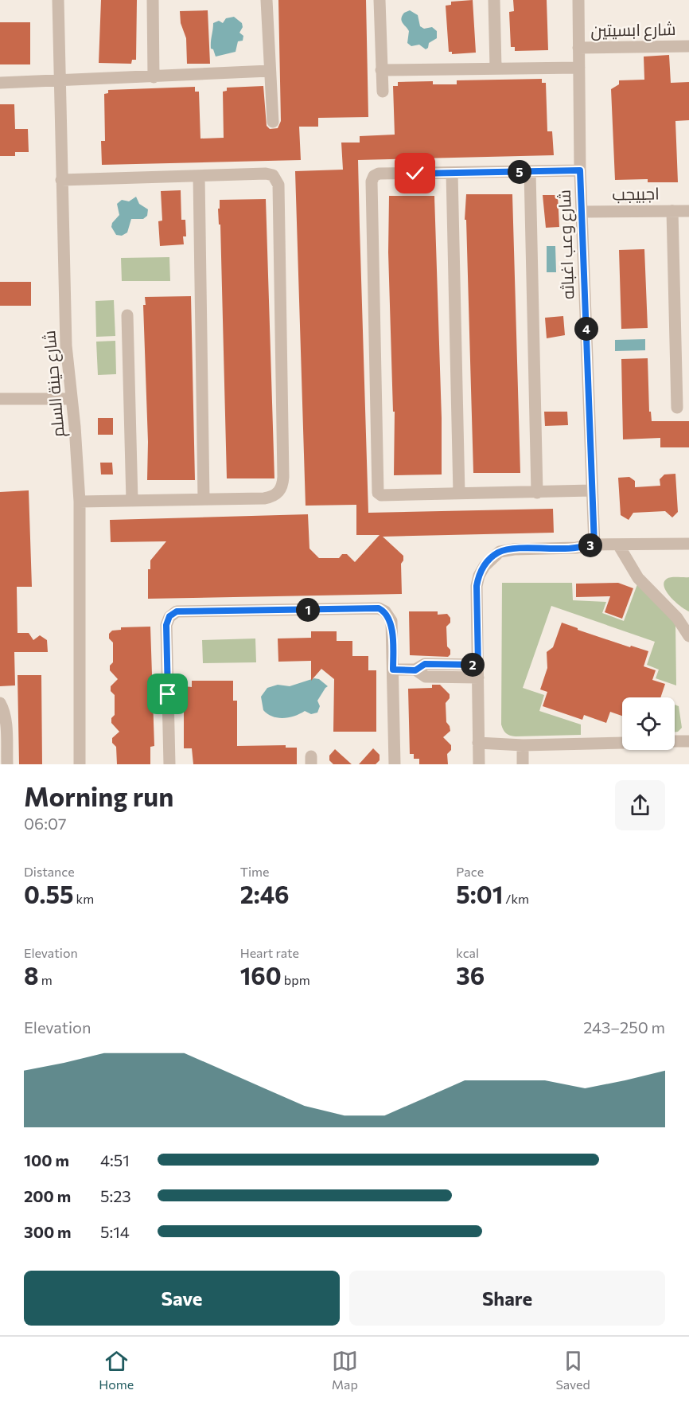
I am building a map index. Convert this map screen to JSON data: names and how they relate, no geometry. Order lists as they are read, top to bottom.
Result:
{
  "streets": {
    "street": [
      "شارع ابسيتين",
      "اجبيجب",
      "شارع وعب اغباثه",
      "شارع حينة السلم"
    ]
  },
  "crossings": [
    ["شارع ابسيتين", "شارع وعب اغباثه"],
    ["اجبيجب", "شارع وعب اغباثه"]
  ],
  "page": {
    "pins": [
      "5",
      "4",
      "3",
      "1",
      "2"
    ],
    "heading": ["Morning run", "06:07"],
    "stats": [
      ["Distance", "0.55 km"],
      ["Time", "2:46"],
      ["Pace", "5:01 /km"],
      ["Elevation", "8 m"],
      ["Heart rate", "160 bpm"],
      ["kcal", "36"]
    ],
    "chart": ["Elevation", "243–250 m"],
    "list": [
      {
        "name": "100 m",
        "note": "4:51"
      },
      {
        "name": "200 m",
        "note": "5:23"
      },
      {
        "name": "300 m",
        "note": "5:14"
      }
    ],
    "buttons": ["Save", "Share"],
    "tabs": ["Home", "Map", "Saved"]
  }
}
